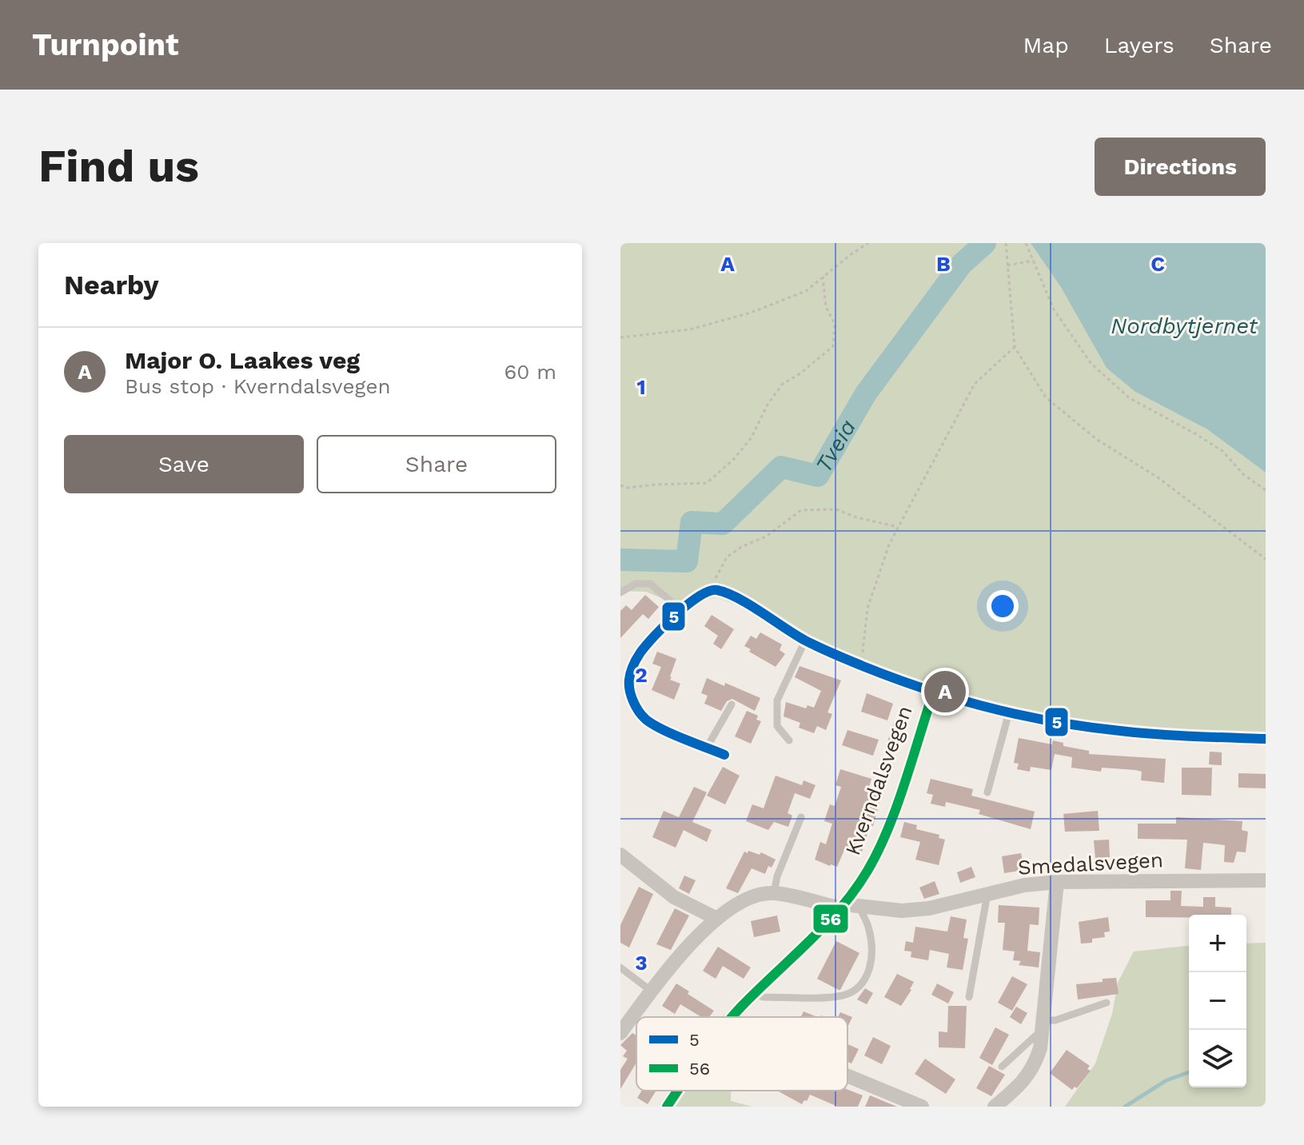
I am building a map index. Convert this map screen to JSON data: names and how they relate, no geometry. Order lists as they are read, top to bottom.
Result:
{
  "streets": {
    "street": ["Kverndalsvegen", "Smedalsvegen"]
  },
  "crossings": [
    ["Kverndalsvegen", "Smedalsvegen"]
  ],
  "water": ["Nordbytjernet", "Tveia"],
  "lines": ["transit line 5", "transit line 56"],
  "legend": ["5", "56"],
  "page": {
    "header": "Turnpoint",
    "nav": ["Map", "Layers", "Share"],
    "buttons": [
      "Directions",
      ["Save", "Share"]
    ],
    "title": "Find us",
    "heading": "Nearby",
    "list": [
      {
        "mark": "A",
        "name": "Major O. Laakes veg",
        "note": "Bus stop · Kverndalsvegen",
        "value": "60 m"
      }
    ],
    "pins": "A",
    "map_buttons": ["+", "−"]
  },
  "grid": {
    "columns": ["A", "B", "C"],
    "rows": ["1", "2", "3"]
  }
}
